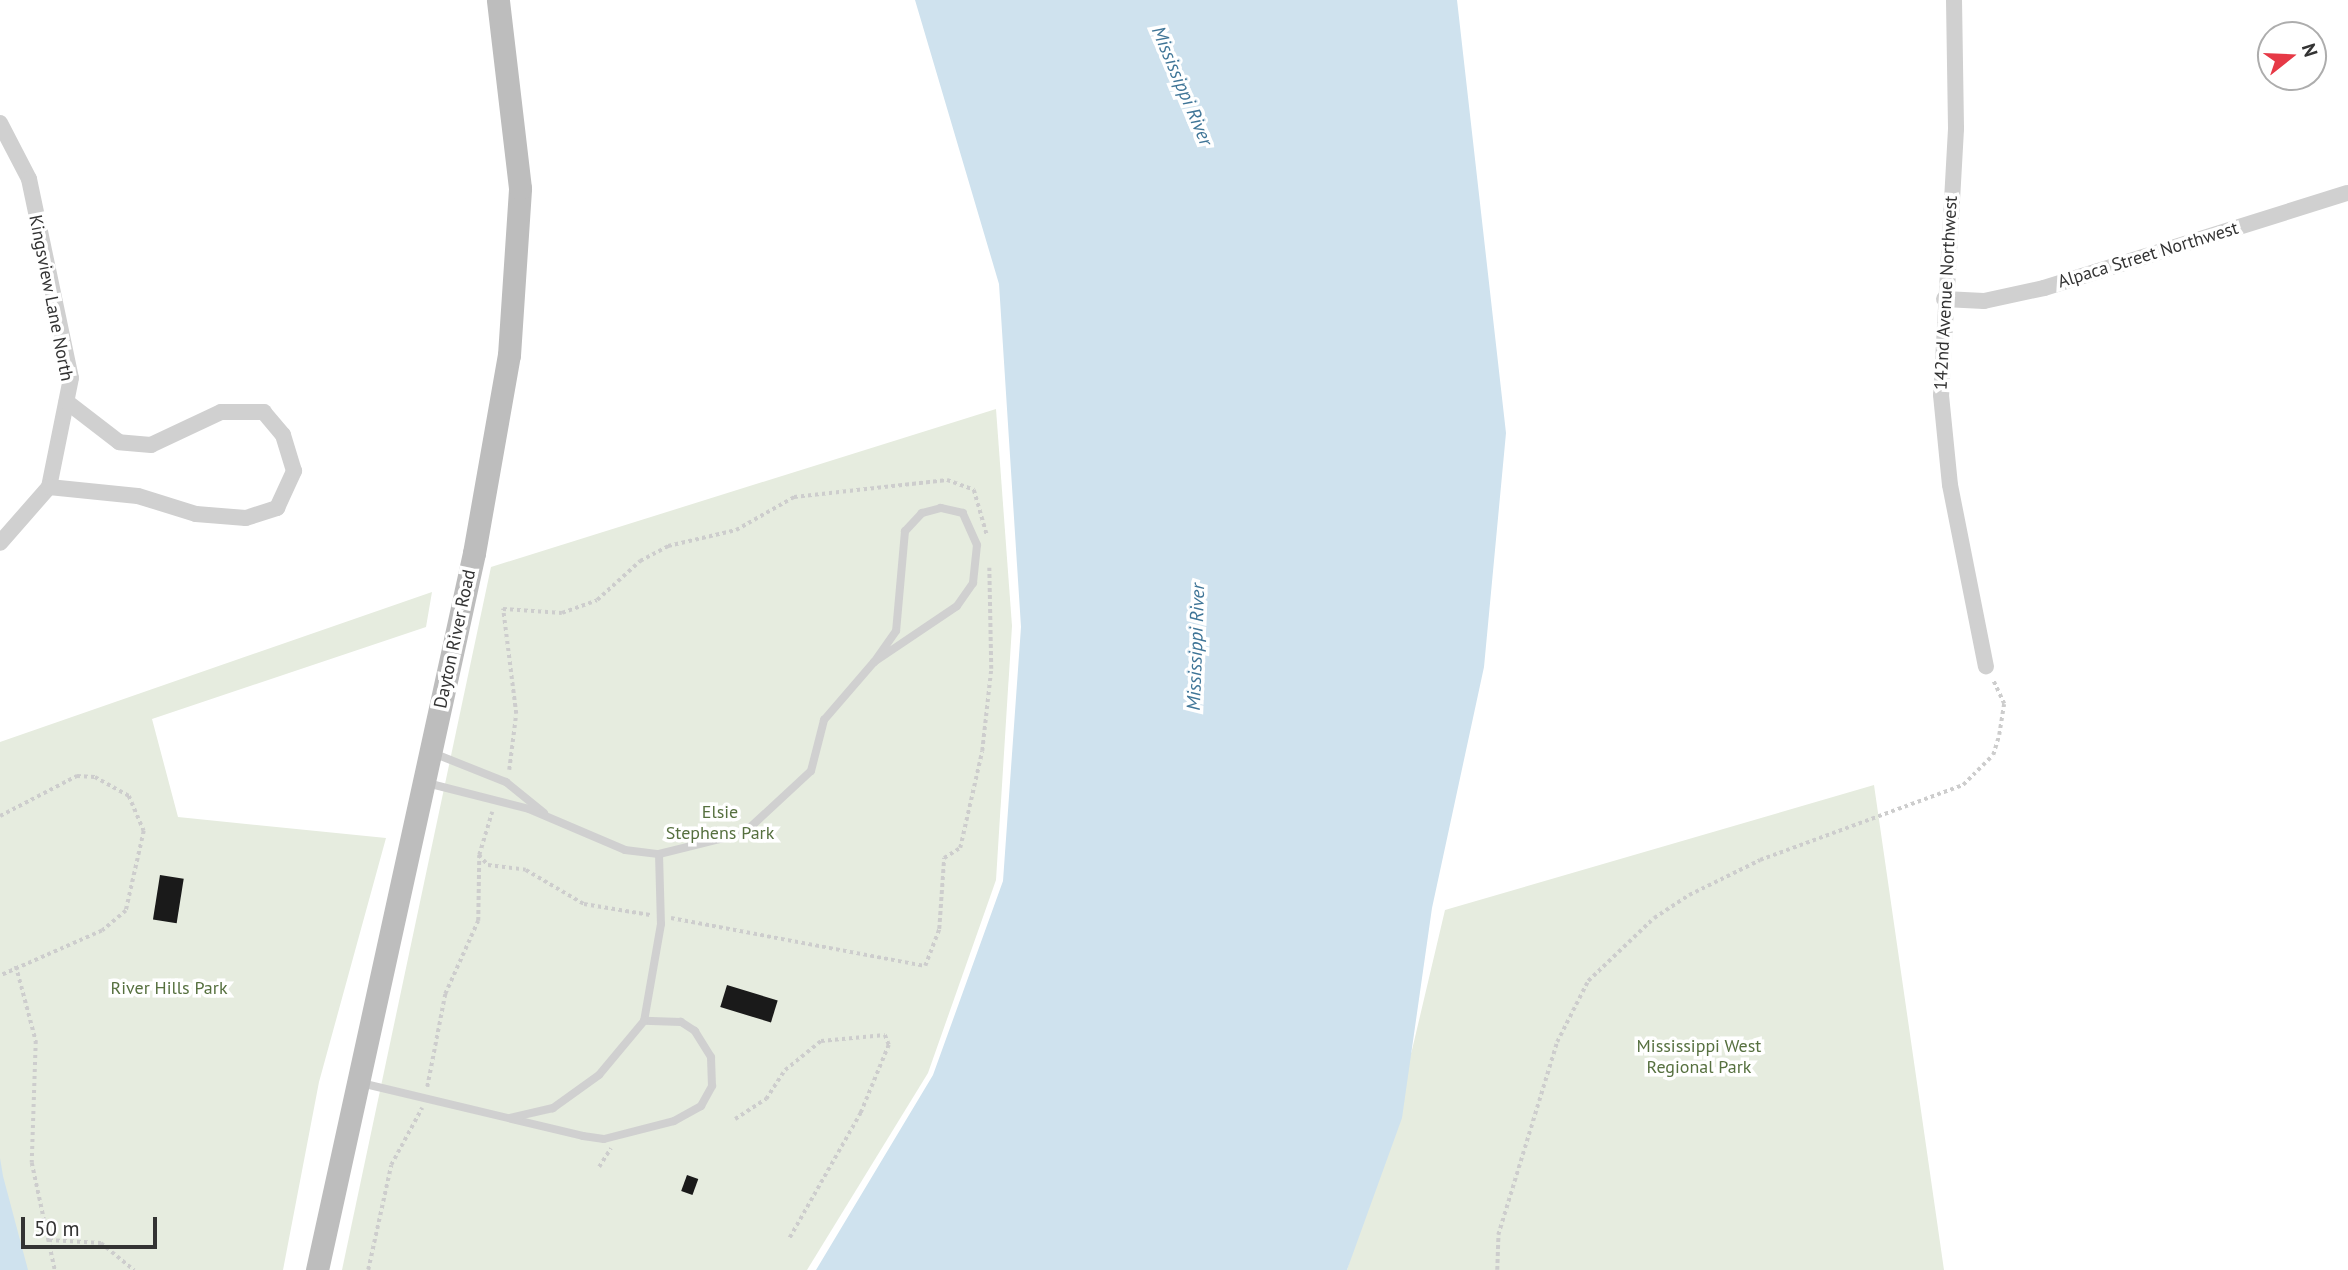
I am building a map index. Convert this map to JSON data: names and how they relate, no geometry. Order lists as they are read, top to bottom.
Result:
{
  "streets": {
    "main road": ["Dayton River Road"],
    "street": ["Alpaca Street Northwest", "142nd Avenue Northwest", "Kingsview Lane North"]
  },
  "crossings": [
    ["Alpaca Street Northwest", "142nd Avenue Northwest"]
  ],
  "water": ["Mississippi River"],
  "parks": ["Elsie Stephens Park", "River Hills Park", "Mississippi West Regional Park"],
  "scale_bar": "50 m",
  "north": "right"
}
